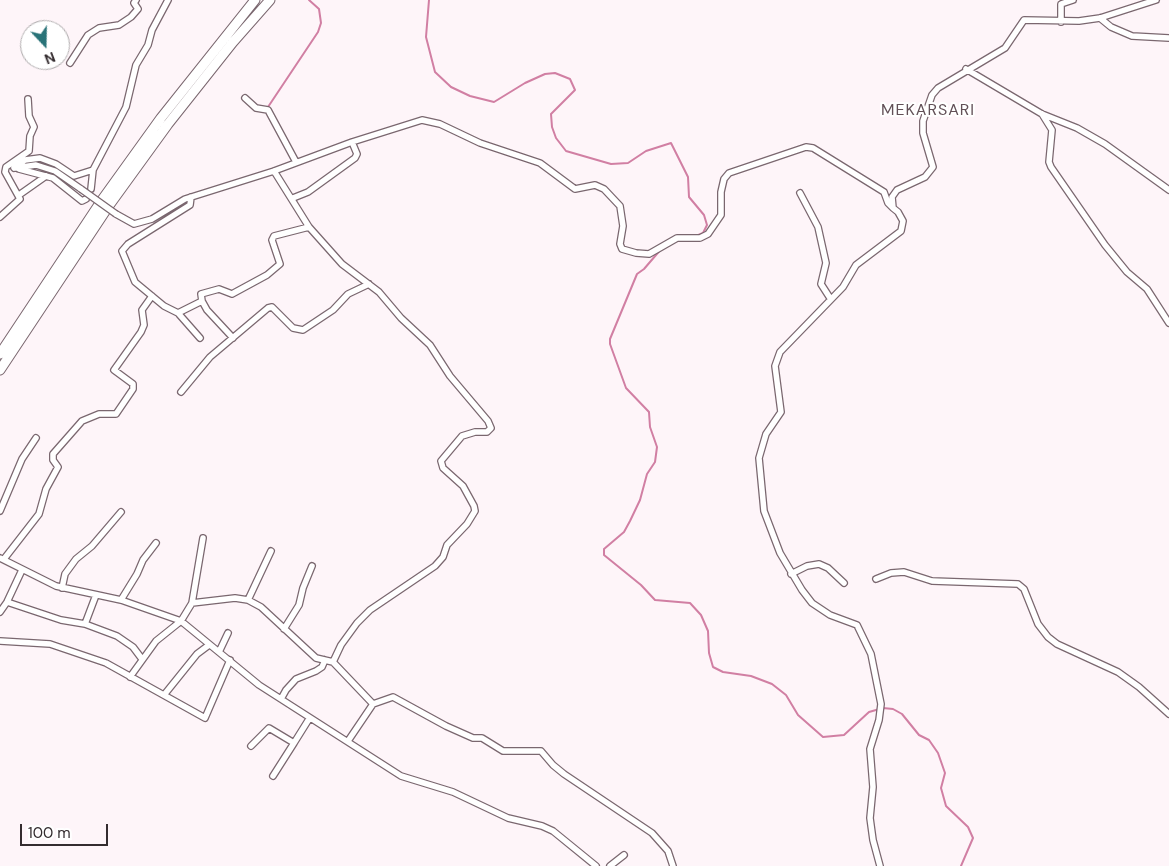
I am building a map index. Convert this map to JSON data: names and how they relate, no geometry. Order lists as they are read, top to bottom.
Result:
{
  "districts": ["MEKARSARI"],
  "scale_bar": "100 m",
  "north": "bottom"
}
